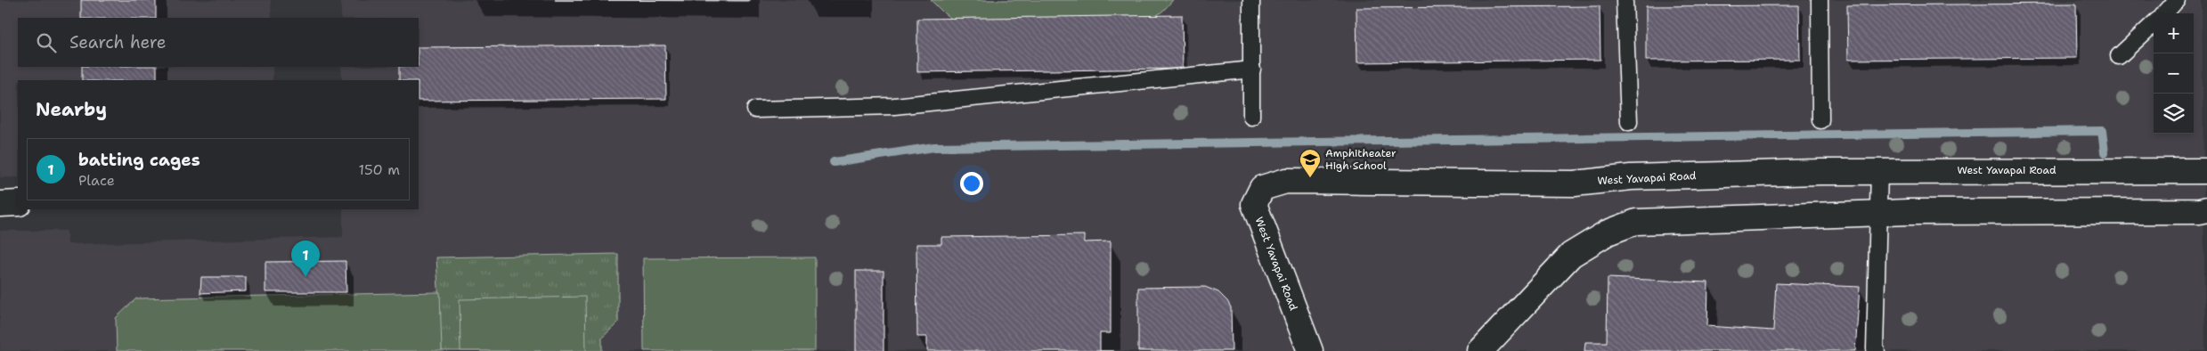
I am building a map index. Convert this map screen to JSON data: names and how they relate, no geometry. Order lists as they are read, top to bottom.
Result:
{
  "streets": {
    "street": ["West Yavapai Road"]
  },
  "places": {
    "school or university": ["Amphitheater High School"]
  },
  "page": {
    "map_buttons": ["+", "−"],
    "search": "Search here",
    "heading": "Nearby",
    "list": [
      {
        "mark": "1",
        "name": "batting cages",
        "note": "Place",
        "value": "150 m"
      }
    ],
    "pins": "1"
  }
}
